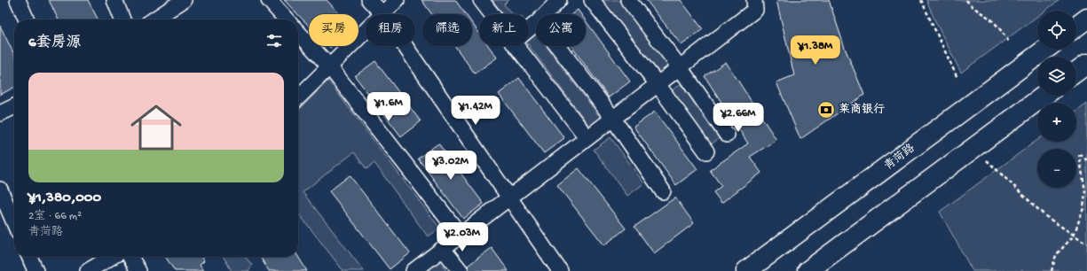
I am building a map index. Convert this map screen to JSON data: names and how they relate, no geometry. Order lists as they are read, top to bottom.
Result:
{
  "streets": {
    "main road": ["青菏路"]
  },
  "places": {
    "bank": ["莱商银行"]
  },
  "page": {
    "map_buttons": ["+", "−"],
    "chip": [
      "买房",
      "租房",
      "筛选",
      "新上",
      "公寓"
    ],
    "heading": "6套房源",
    "price": [
      "¥1.38M",
      "¥1.6M",
      "¥1.42M",
      "¥2.66M",
      "¥3.02M",
      "¥2.03M"
    ],
    "list": [
      {
        "name": "¥1,380,000",
        "note": "2室 · 66 m² · 青菏路"
      }
    ]
  }
}
